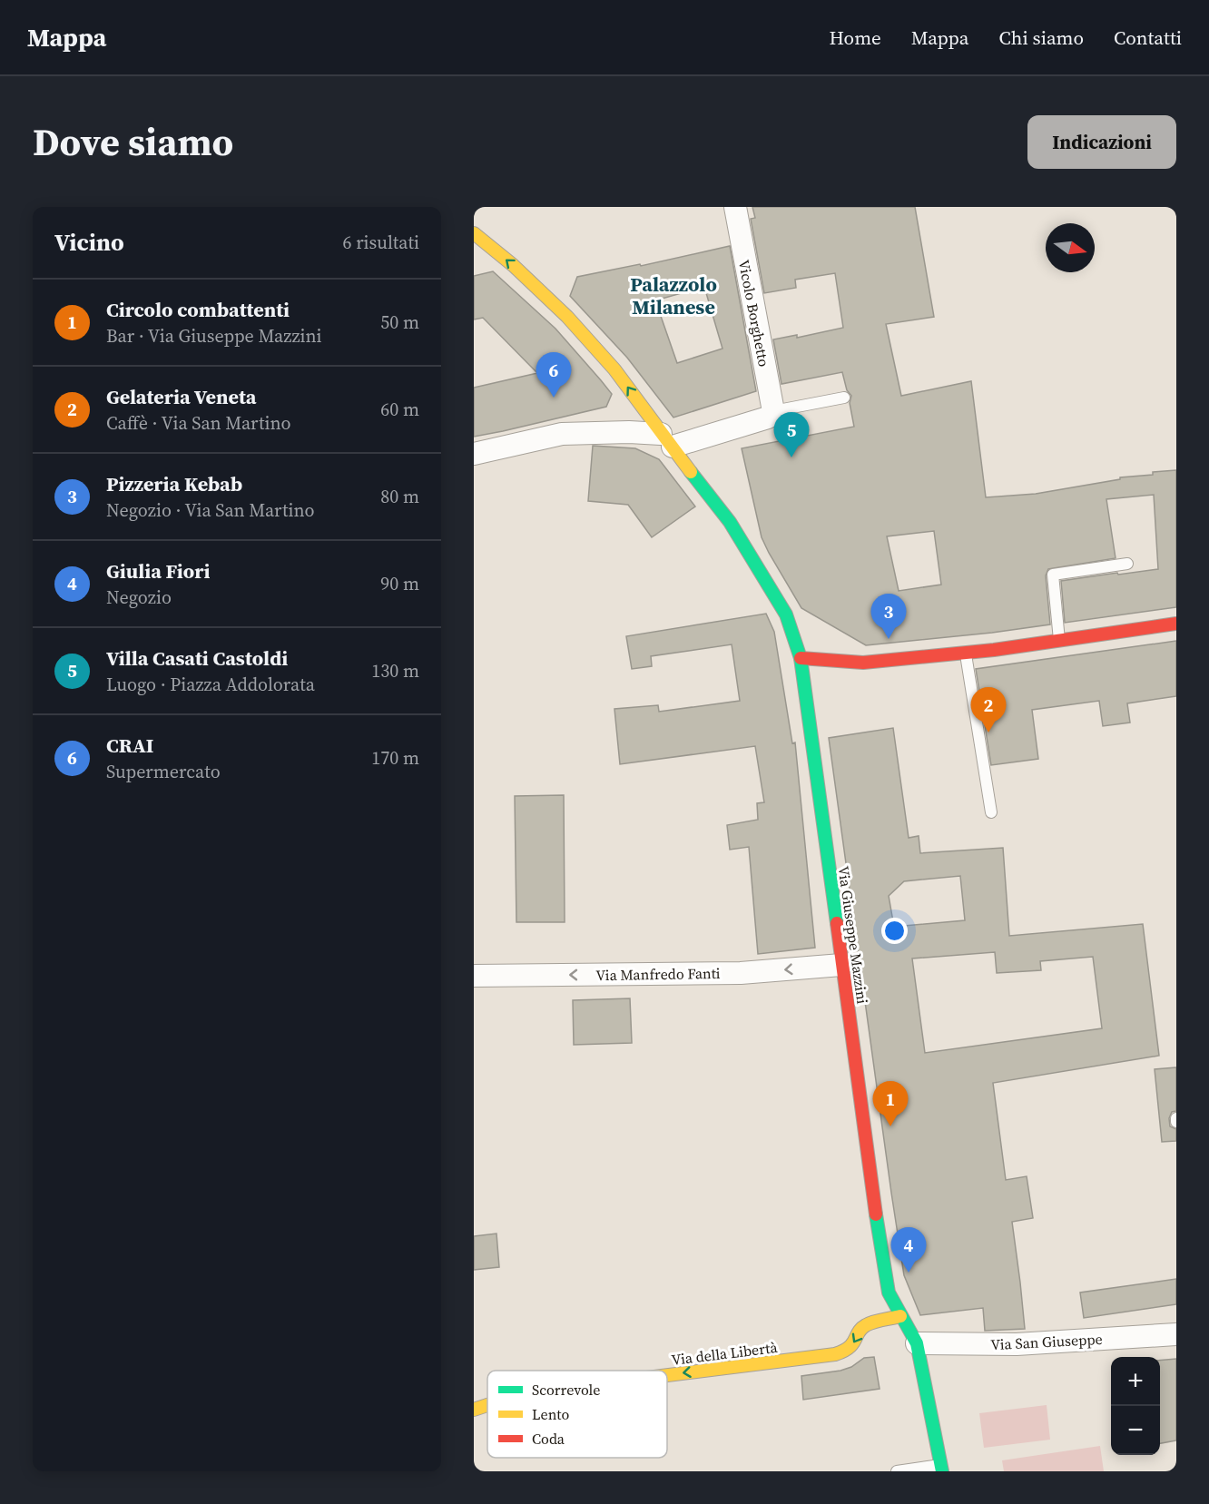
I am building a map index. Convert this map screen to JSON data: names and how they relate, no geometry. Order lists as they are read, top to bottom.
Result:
{
  "streets": {
    "street": [
      "Vicolo Borghetto",
      "Via Giuseppe Mazzini",
      "Via Manfredo Fanti",
      "Via San Giuseppe",
      "Via della Libertà"
    ]
  },
  "crossings": [
    ["Via Giuseppe Mazzini", "Via Manfredo Fanti"],
    ["Via Giuseppe Mazzini", "Via San Giuseppe"],
    ["Via Giuseppe Mazzini", "Via della Libertà"]
  ],
  "one_way": ["Via Manfredo Fanti", "Via della Libertà"],
  "districts": ["Palazzolo Milanese"],
  "legend": ["Scorrevole", "Lento", "Coda"],
  "north": "right",
  "page": {
    "header": "Mappa",
    "nav": [
      "Home",
      "Mappa",
      "Chi siamo",
      "Contatti"
    ],
    "title": "Dove siamo",
    "buttons": "Indicazioni",
    "heading": ["Vicino", "6 risultati"],
    "list": [
      {
        "mark": "1",
        "name": "Circolo combattenti",
        "note": "Bar · Via Giuseppe Mazzini",
        "value": "50 m"
      },
      {
        "mark": "2",
        "name": "Gelateria Veneta",
        "note": "Caffè · Via San Martino",
        "value": "60 m"
      },
      {
        "mark": "3",
        "name": "Pizzeria Kebab",
        "note": "Negozio · Via San Martino",
        "value": "80 m"
      },
      {
        "mark": "4",
        "name": "Giulia Fiori",
        "note": "Negozio",
        "value": "90 m"
      },
      {
        "mark": "5",
        "name": "Villa Casati Castoldi",
        "note": "Luogo · Piazza Addolorata",
        "value": "130 m"
      },
      {
        "mark": "6",
        "name": "CRAI",
        "note": "Supermercato",
        "value": "170 m"
      }
    ],
    "pins": [
      "6",
      "5",
      "3",
      "2",
      "1",
      "4"
    ],
    "map_buttons": ["+", "−"]
  }
}
